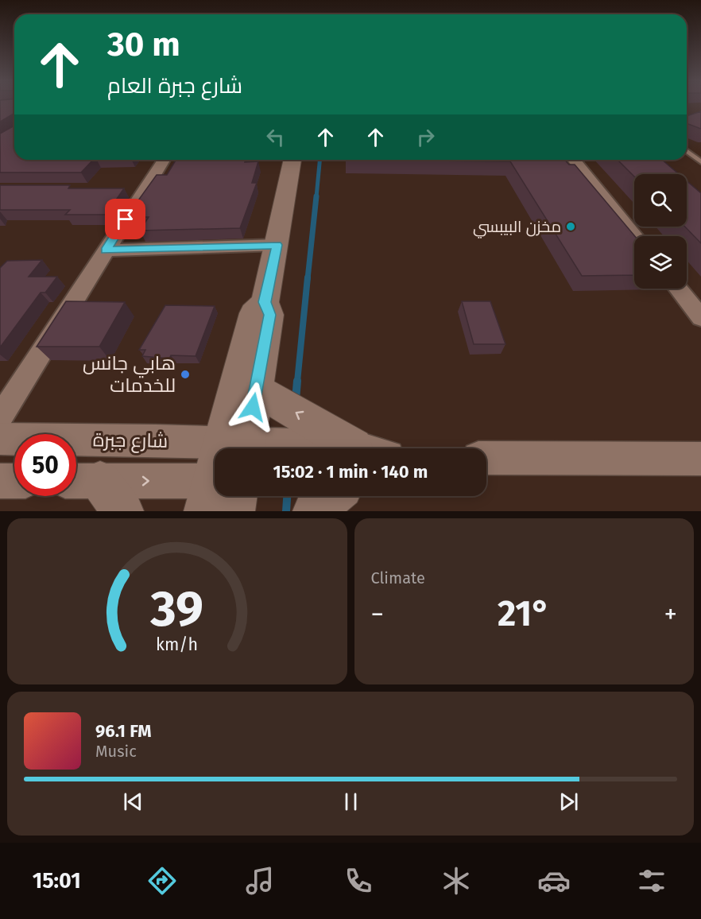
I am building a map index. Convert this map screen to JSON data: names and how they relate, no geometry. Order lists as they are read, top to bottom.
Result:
{
  "streets": {
    "street": ["شارع جبرة"]
  },
  "places": ["مخزن البيبسي", "هابي جانس للخدمات"],
  "page": {
    "turn": ["30 m", "شارع جبرة العام"],
    "limit": "50",
    "trip": "15:02 · 1 min · 140 m",
    "tile": "Climate",
    "heat": ["−", "21°", "+"],
    "song": ["96.1 FM", "Music"],
    "tabs": "15:01",
    "gauge": ["39", "km/h"]
  }
}
